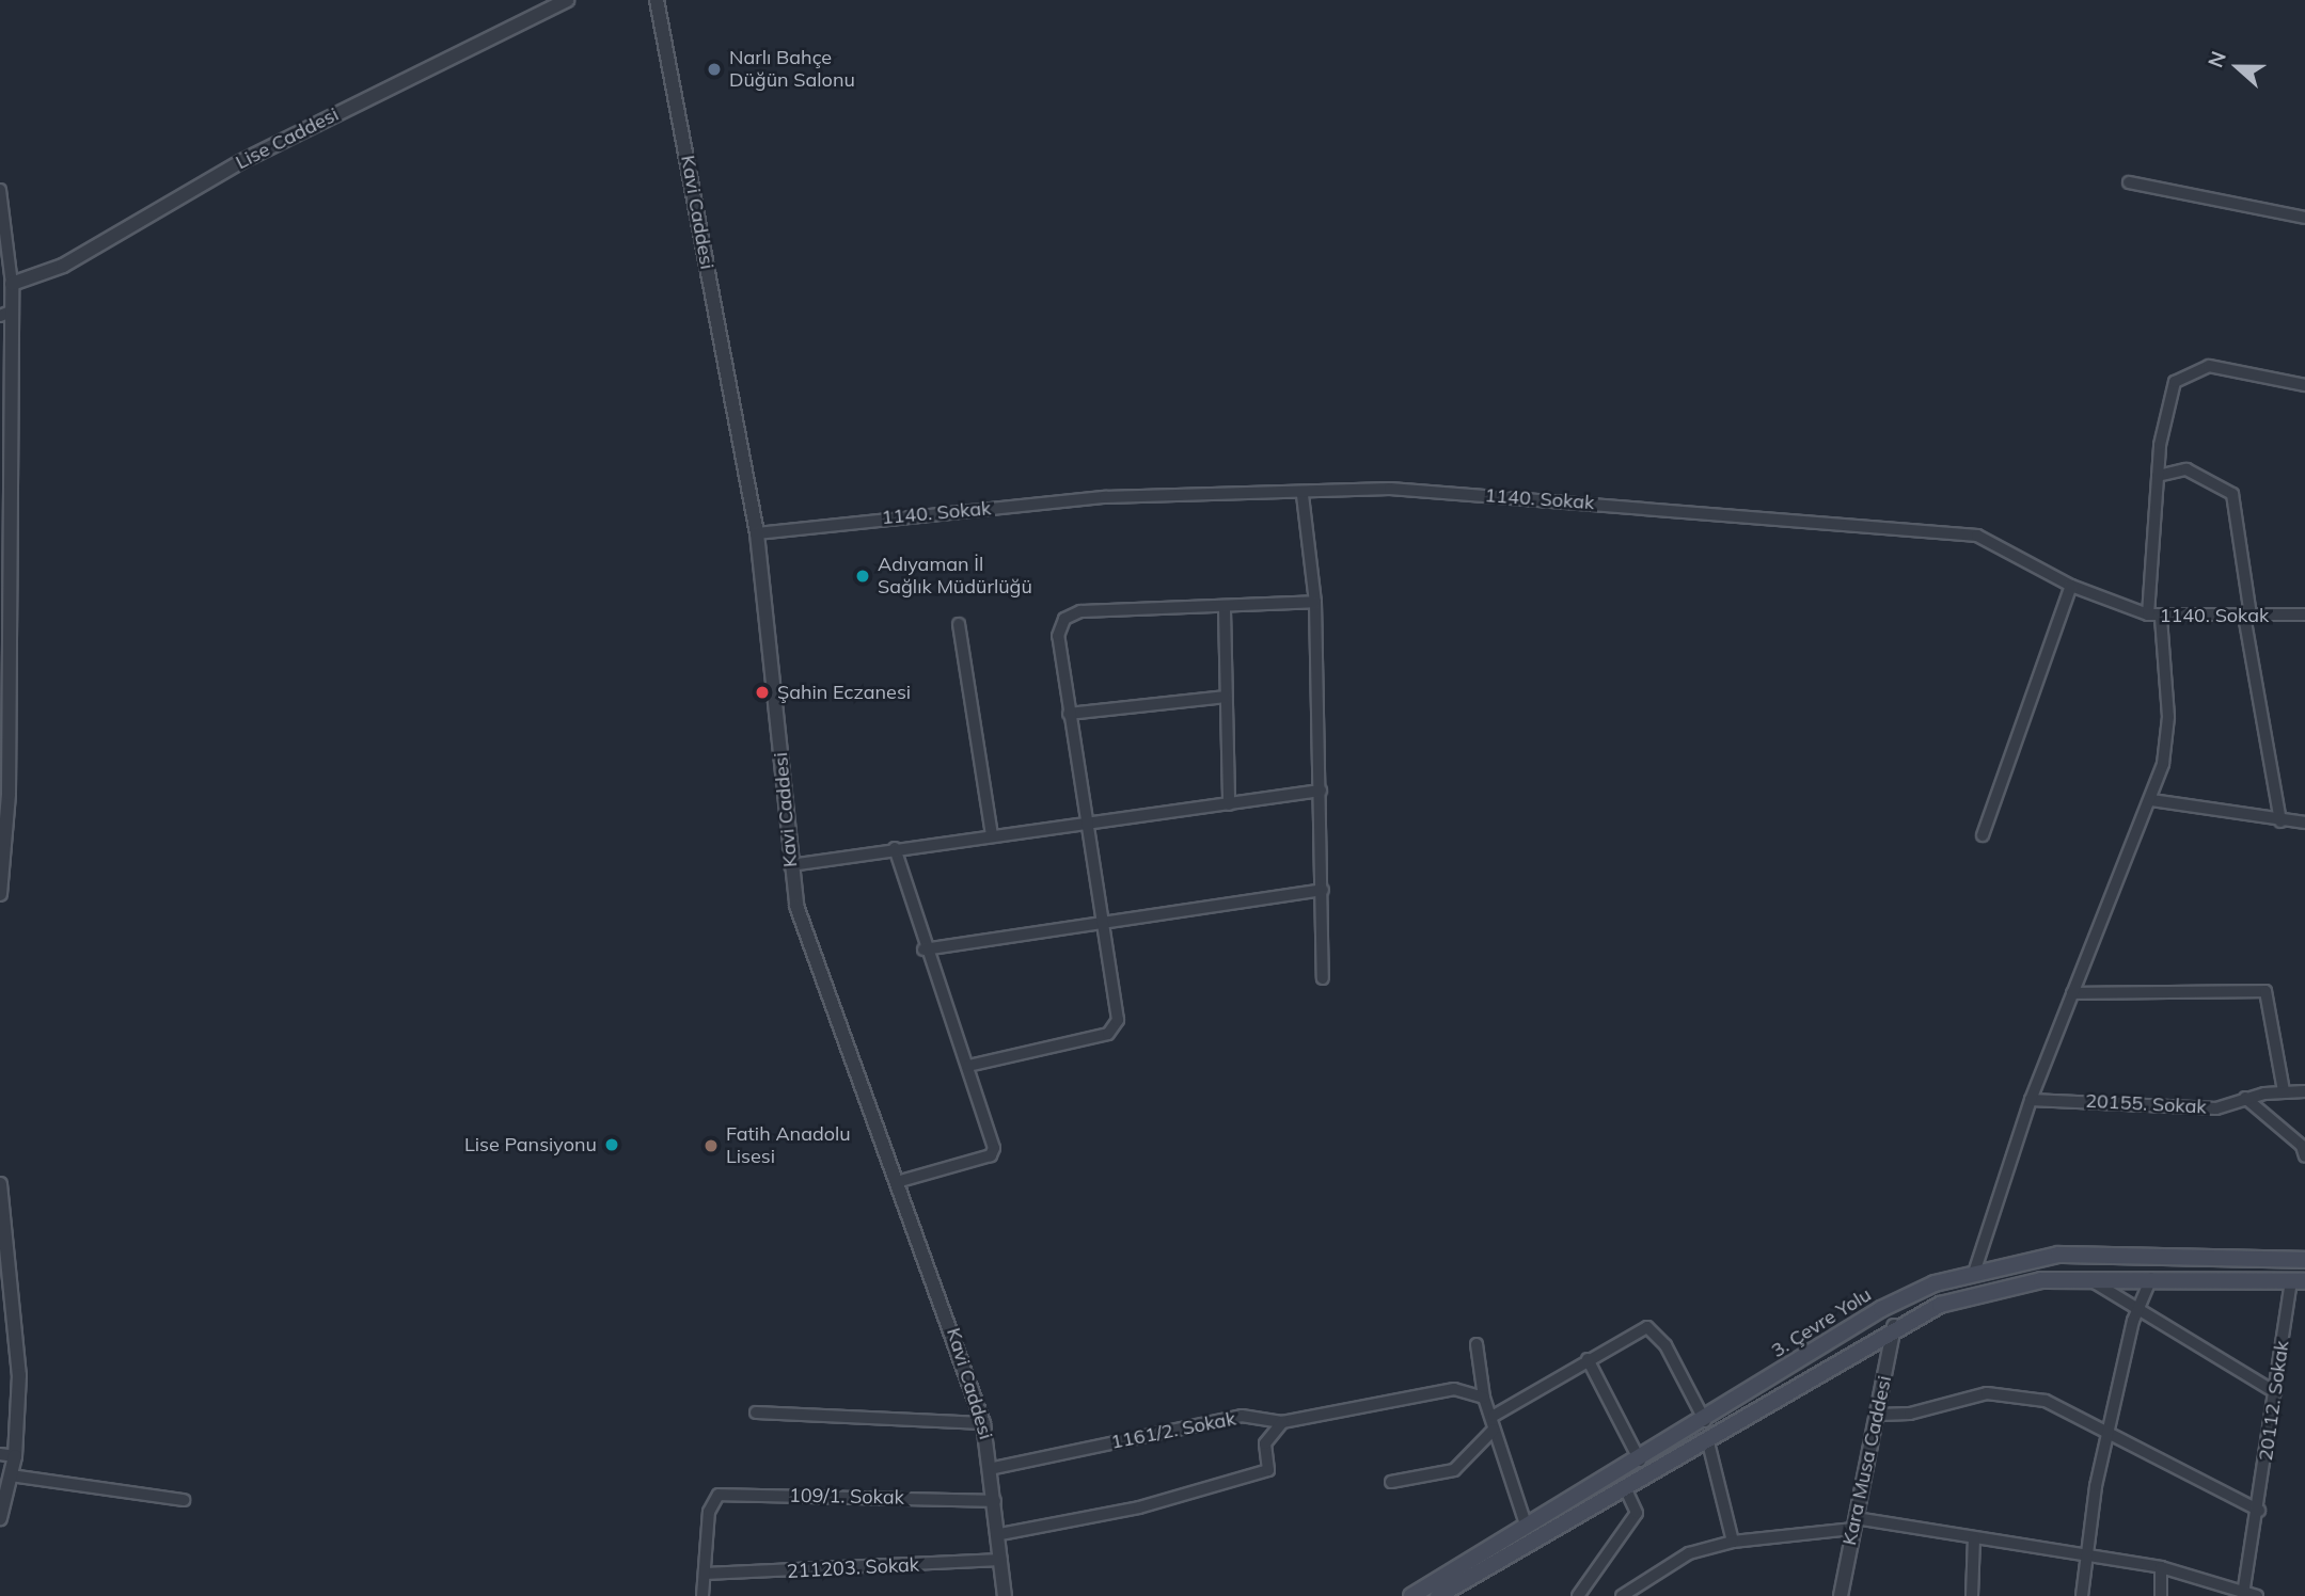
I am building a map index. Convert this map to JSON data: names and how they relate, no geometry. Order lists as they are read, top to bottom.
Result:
{
  "streets": {
    "main road": ["3. Çevre Yolu"],
    "street": [
      "Lise Caddesi",
      "Kavi Caddesi",
      "1140. Sokak",
      "20155. Sokak",
      "20112. Sokak",
      "1161/2. Sokak",
      "Kara Musa Caddesi",
      "109/1. Sokak",
      "211203. Sokak"
    ]
  },
  "crossings": [
    ["Kavi Caddesi", "1140. Sokak"],
    ["Kavi Caddesi", "1161/2. Sokak"],
    ["Kavi Caddesi", "109/1. Sokak"],
    ["Kavi Caddesi", "211203. Sokak"],
    ["3. Çevre Yolu", "20112. Sokak"],
    ["3. Çevre Yolu", "Kara Musa Caddesi"],
    ["109/1. Sokak", "211203. Sokak"]
  ],
  "places": [
    "Narlı Bahçe Düğün Salonu",
    "Adıyaman İl Sağlık Müdürlüğü",
    "Şahin Eczanesi",
    "Lise Pansiyonu",
    "Fatih Anadolu Lisesi"
  ],
  "north": "left"
}
